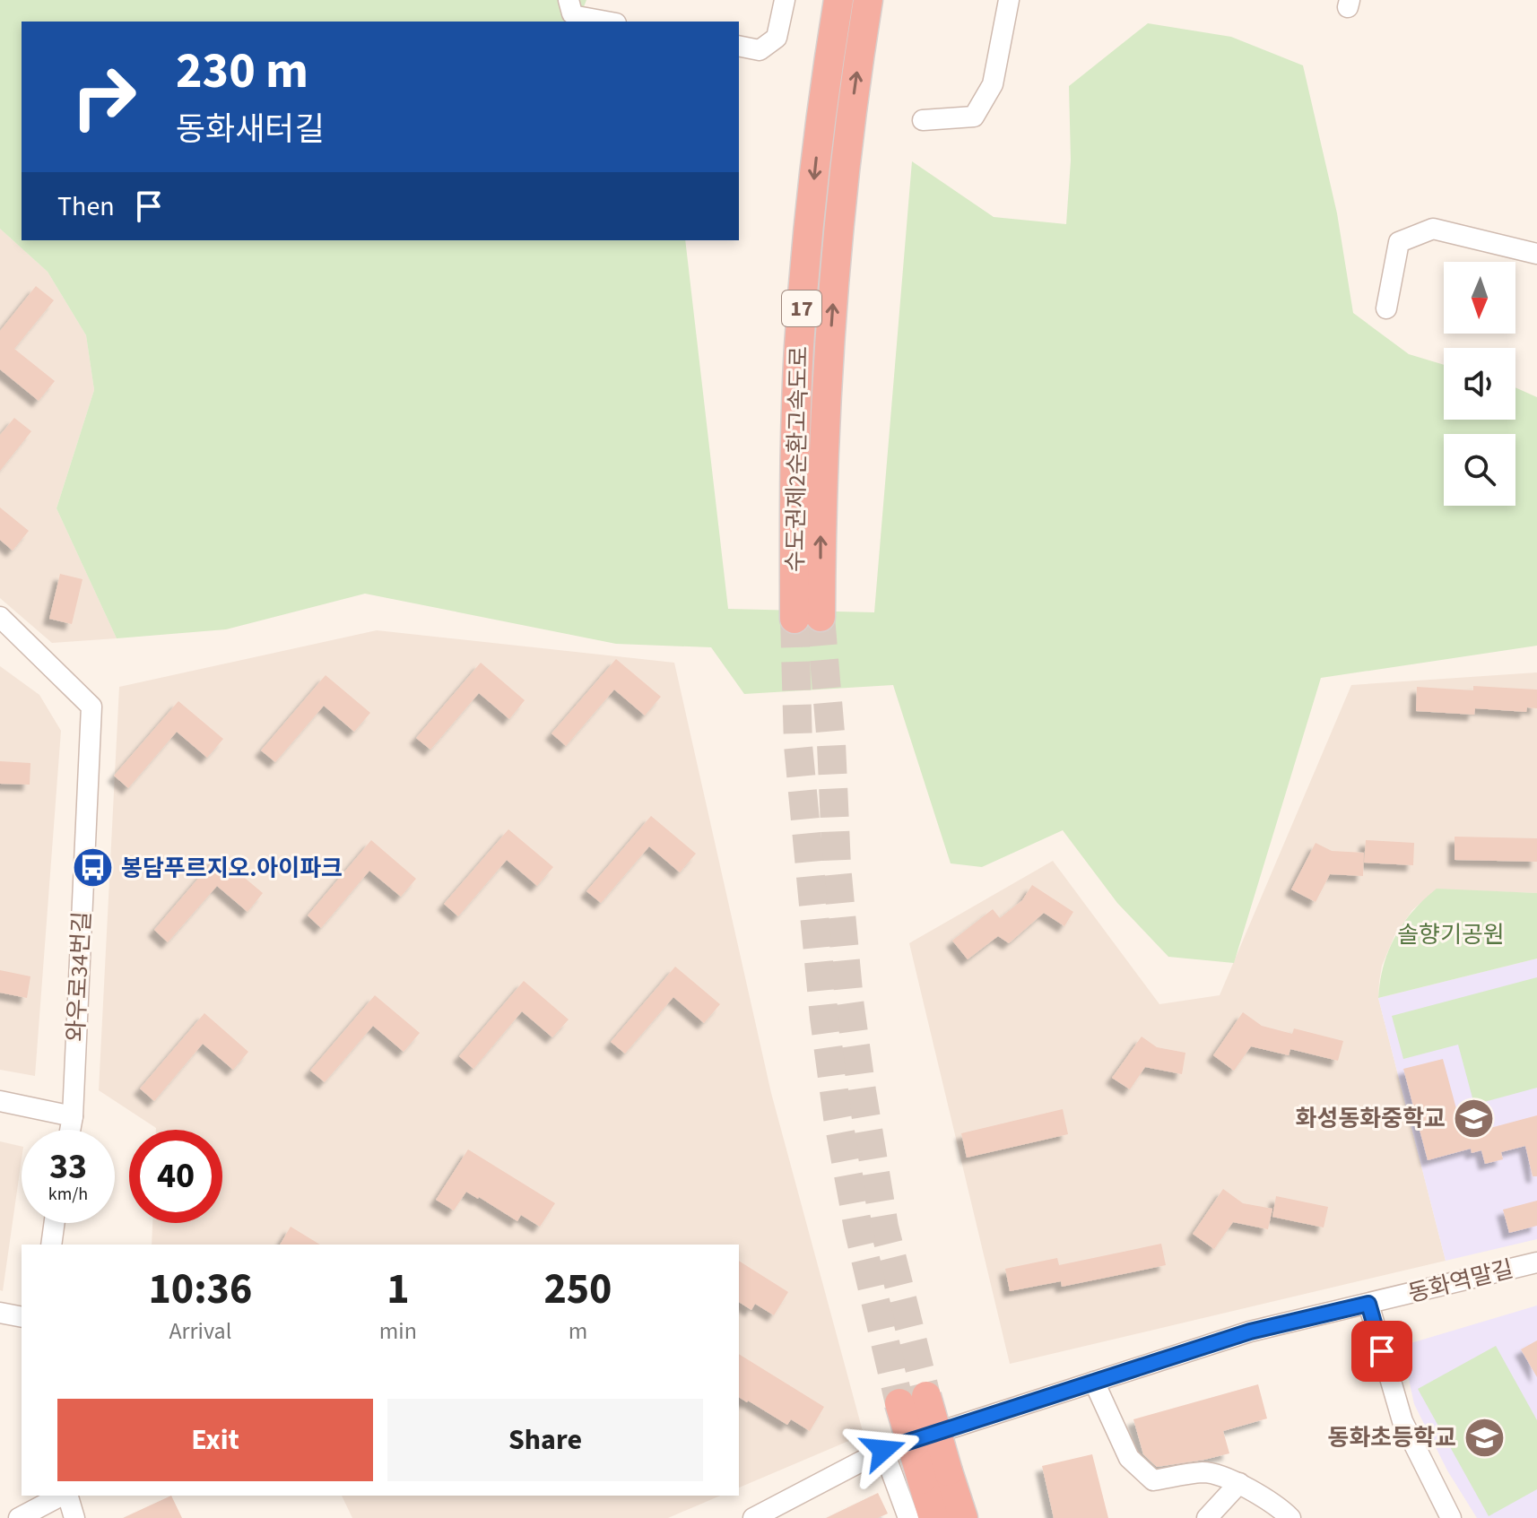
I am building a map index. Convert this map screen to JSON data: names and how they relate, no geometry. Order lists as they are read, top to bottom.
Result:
{
  "streets": {
    "highway": ["17", "수도권제2순환고속도로"],
    "street": ["와우로34번길", "동화역말길"]
  },
  "parks": ["솔향기공원"],
  "places": {
    "bus stop": ["봉담푸르지오.아이파크"],
    "school or university": ["화성동화중학교", "동화초등학교"]
  },
  "north": "bottom",
  "page": {
    "turn": ["230 m", "동화새터길"],
    "then": "Then",
    "speed": "33 km/h",
    "limit": "40",
    "eta": [
      "10:36",
      "Arrival",
      "1",
      "min",
      "250",
      "m"
    ],
    "buttons": ["Exit", "Share"]
  }
}
